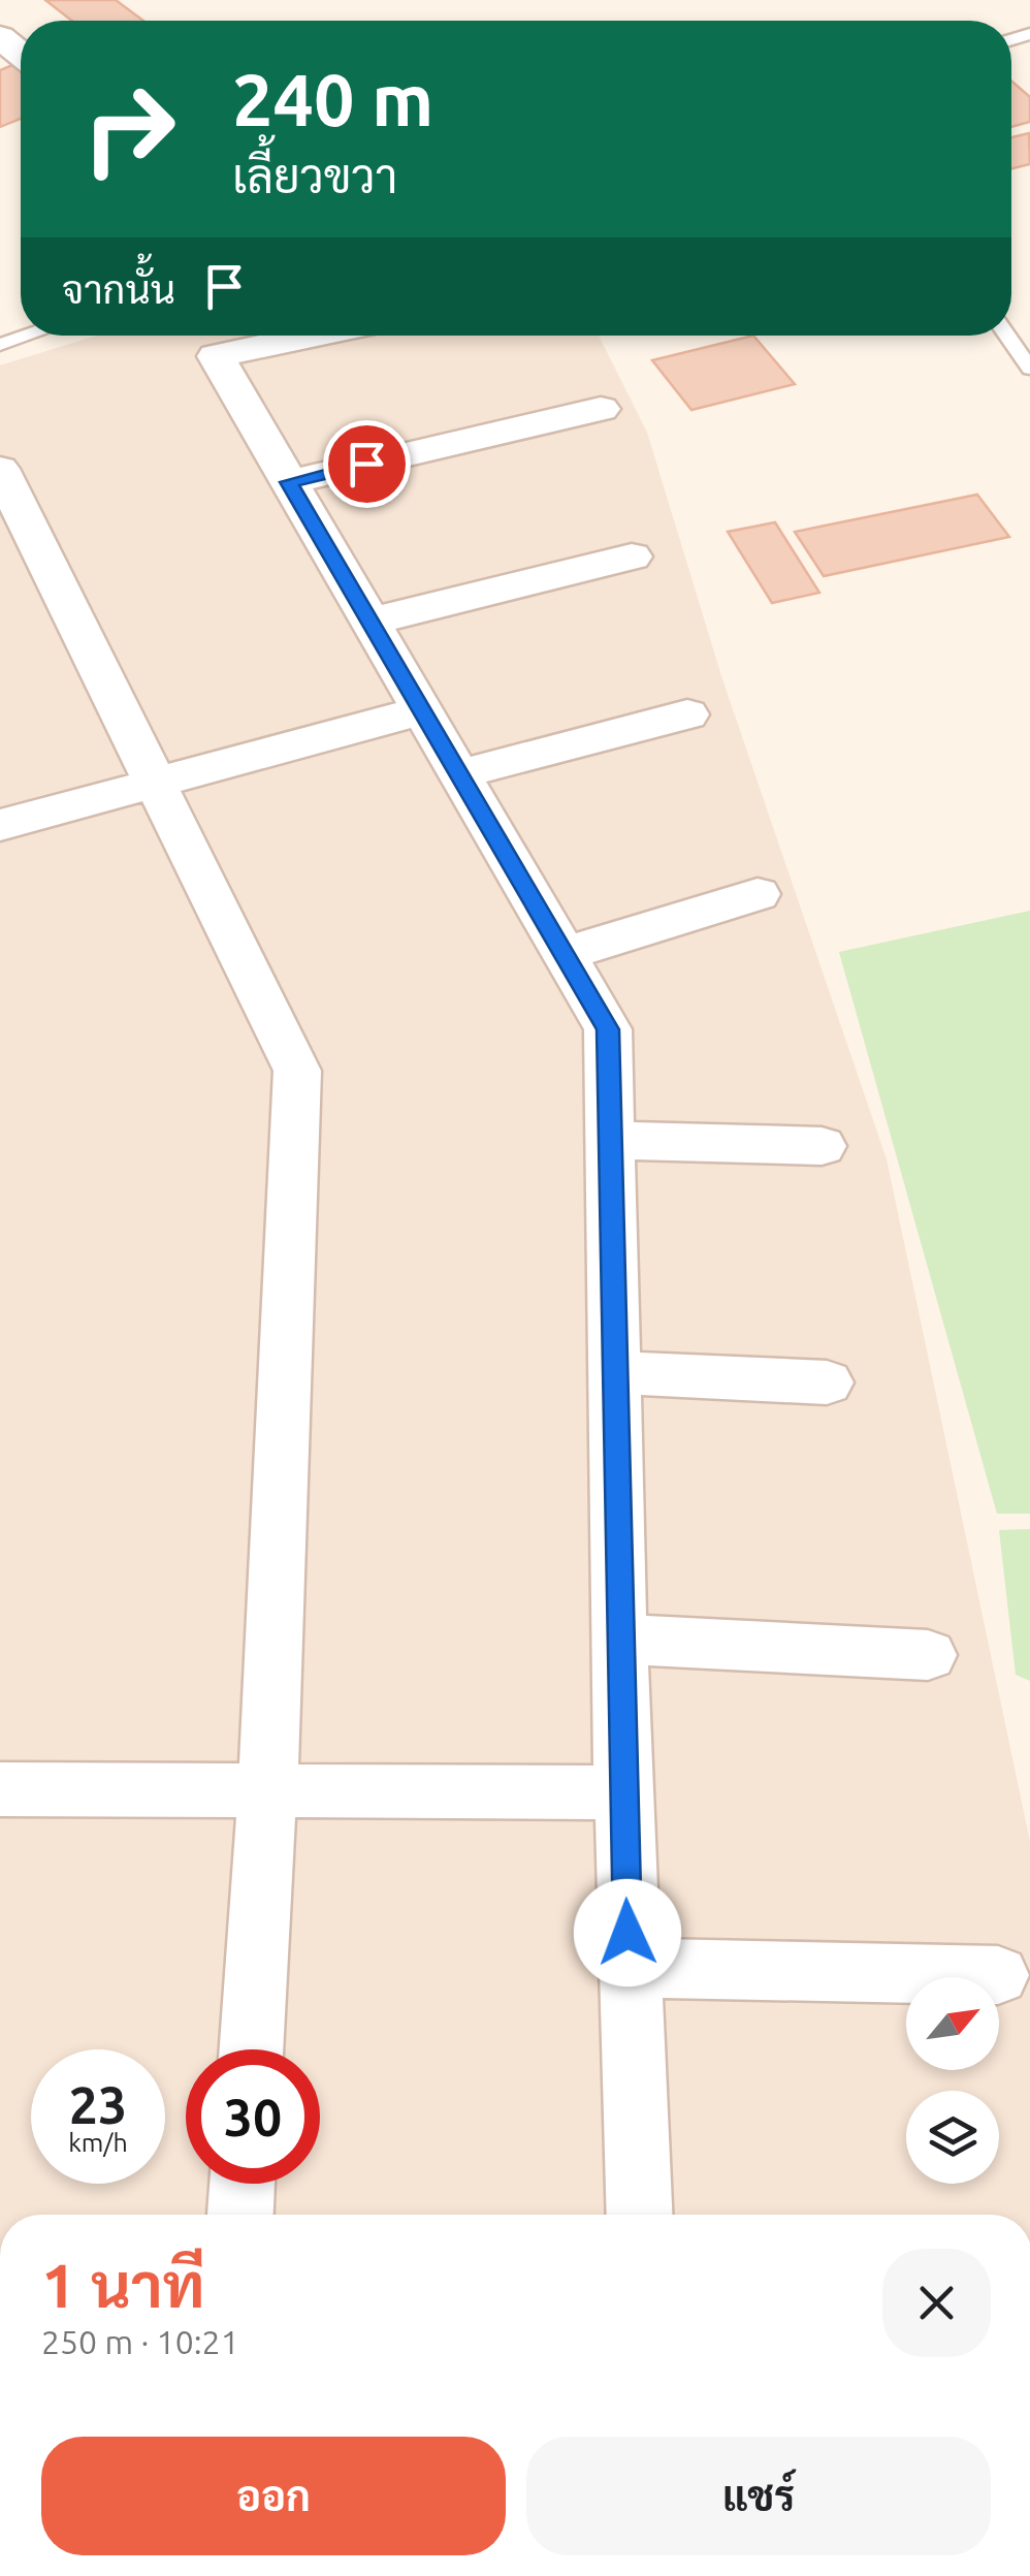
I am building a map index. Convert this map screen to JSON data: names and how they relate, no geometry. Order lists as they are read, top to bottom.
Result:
{
  "north": "top right",
  "page": {
    "turn": ["240 m", "เลี้ยวขวา"],
    "then": "จากนั้น",
    "speed": "23 km/h",
    "limit": "30",
    "heading": ["1 นาที", "250 m · 10:21"],
    "buttons": ["ออก", "แชร์"]
  }
}
